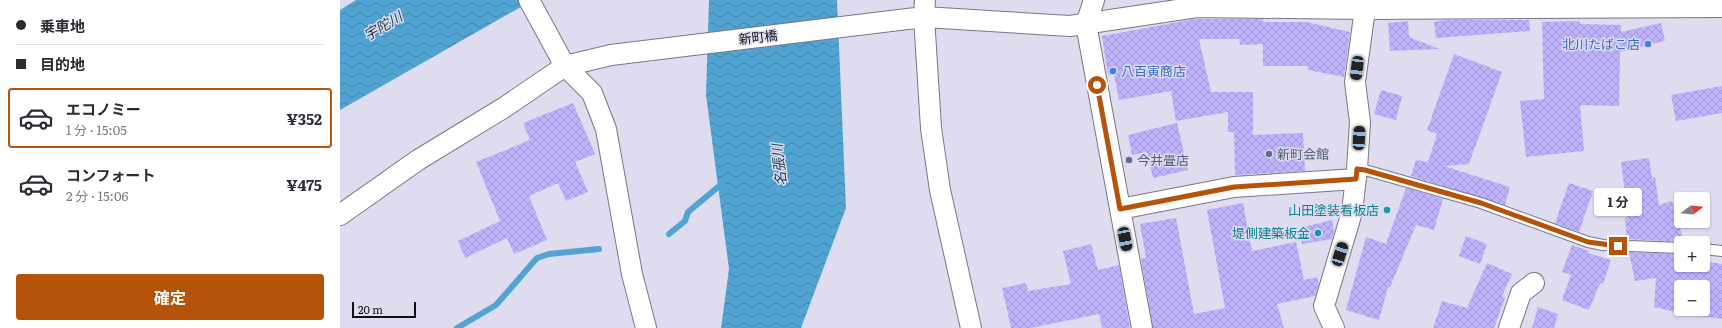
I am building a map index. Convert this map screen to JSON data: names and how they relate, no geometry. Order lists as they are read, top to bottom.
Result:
{
  "streets": {
    "street": ["新町橋"]
  },
  "water": ["宇陀川", "名張川"],
  "places": [
    "北川たばこ店",
    "八百寅商店",
    "新町会館",
    "今井畳店",
    "山田塗装看板店",
    "堤側建築板金"
  ],
  "scale_bar": "20 m",
  "north": "right",
  "page": {
    "banner": ["乗車地", "目的地"],
    "list": [
      {
        "name": "エコノミー",
        "note": "1 分 · 15:05",
        "value": "¥352"
      },
      {
        "name": "コンフォート",
        "note": "2 分 · 15:06",
        "value": "¥475"
      }
    ],
    "bubble": "1 分",
    "map_buttons": ["+", "−"],
    "buttons": "確定",
    "scale": "20 m"
  }
}
